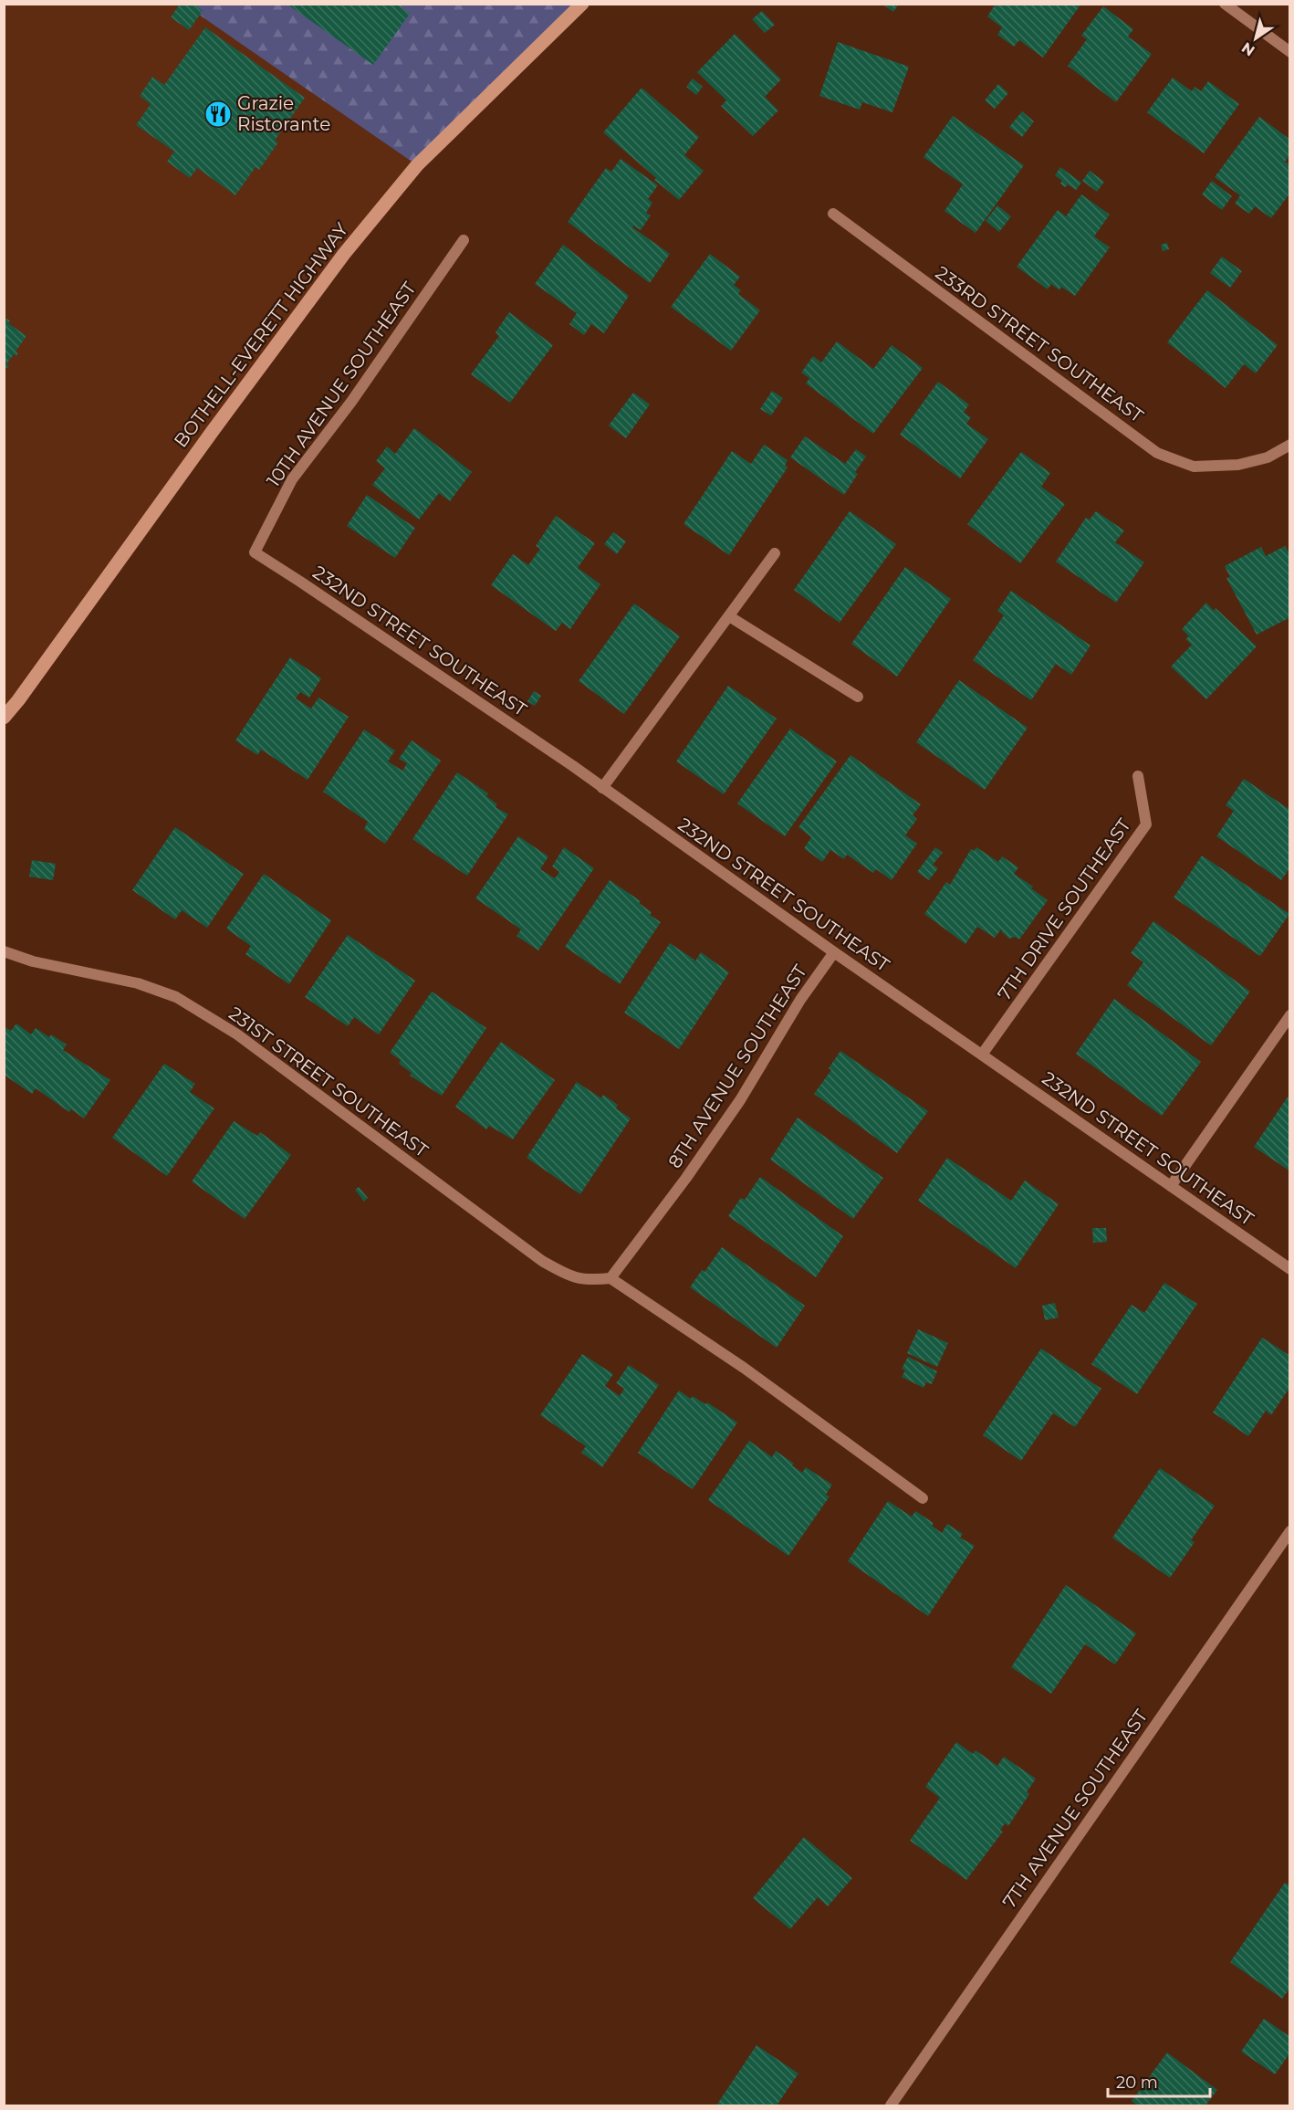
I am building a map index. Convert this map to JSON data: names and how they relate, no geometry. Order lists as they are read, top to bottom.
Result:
{
  "streets": {
    "main road": ["BOTHELL-EVERETT HIGHWAY"],
    "street": [
      "233RD STREET SOUTHEAST",
      "10TH AVENUE SOUTHEAST",
      "232ND STREET SOUTHEAST",
      "7TH DRIVE SOUTHEAST",
      "8TH AVENUE SOUTHEAST",
      "231ST STREET SOUTHEAST",
      "7TH AVENUE SOUTHEAST"
    ]
  },
  "crossings": [
    ["10TH AVENUE SOUTHEAST", "232ND STREET SOUTHEAST"],
    ["232ND STREET SOUTHEAST", "7TH DRIVE SOUTHEAST"],
    ["232ND STREET SOUTHEAST", "8TH AVENUE SOUTHEAST"],
    ["8TH AVENUE SOUTHEAST", "231ST STREET SOUTHEAST"]
  ],
  "places": {
    "restaurant": ["Grazie Ristorante"]
  },
  "scale_bar": "20 m",
  "north": "bottom left"
}
